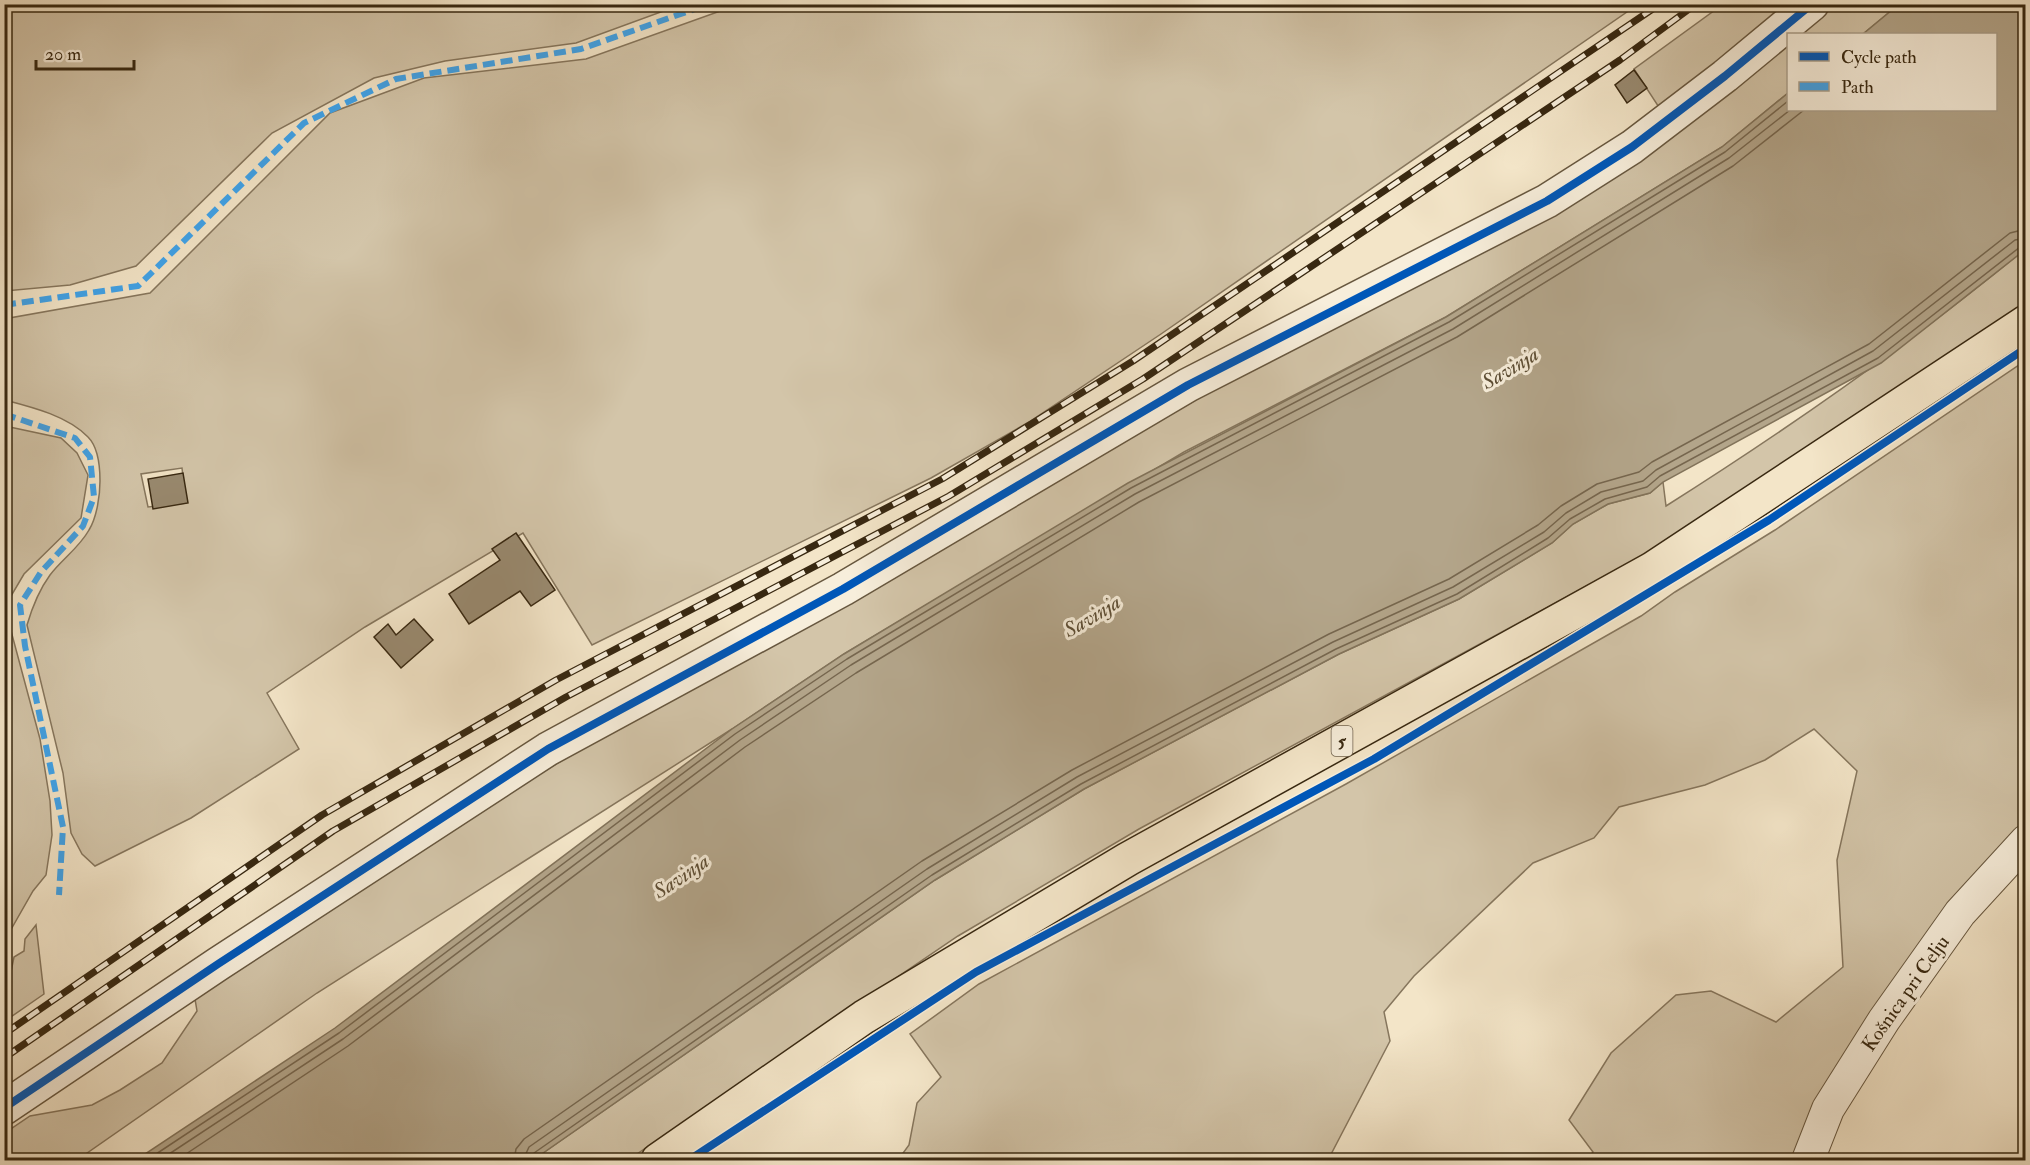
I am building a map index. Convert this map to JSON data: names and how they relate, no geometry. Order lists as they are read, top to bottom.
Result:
{
  "streets": {
    "main road": ["5"],
    "street": ["Košnica pri Celju"]
  },
  "water": ["Savinja"],
  "legend": ["Cycle path", "Path"],
  "scale_bar": "20 m"
}
